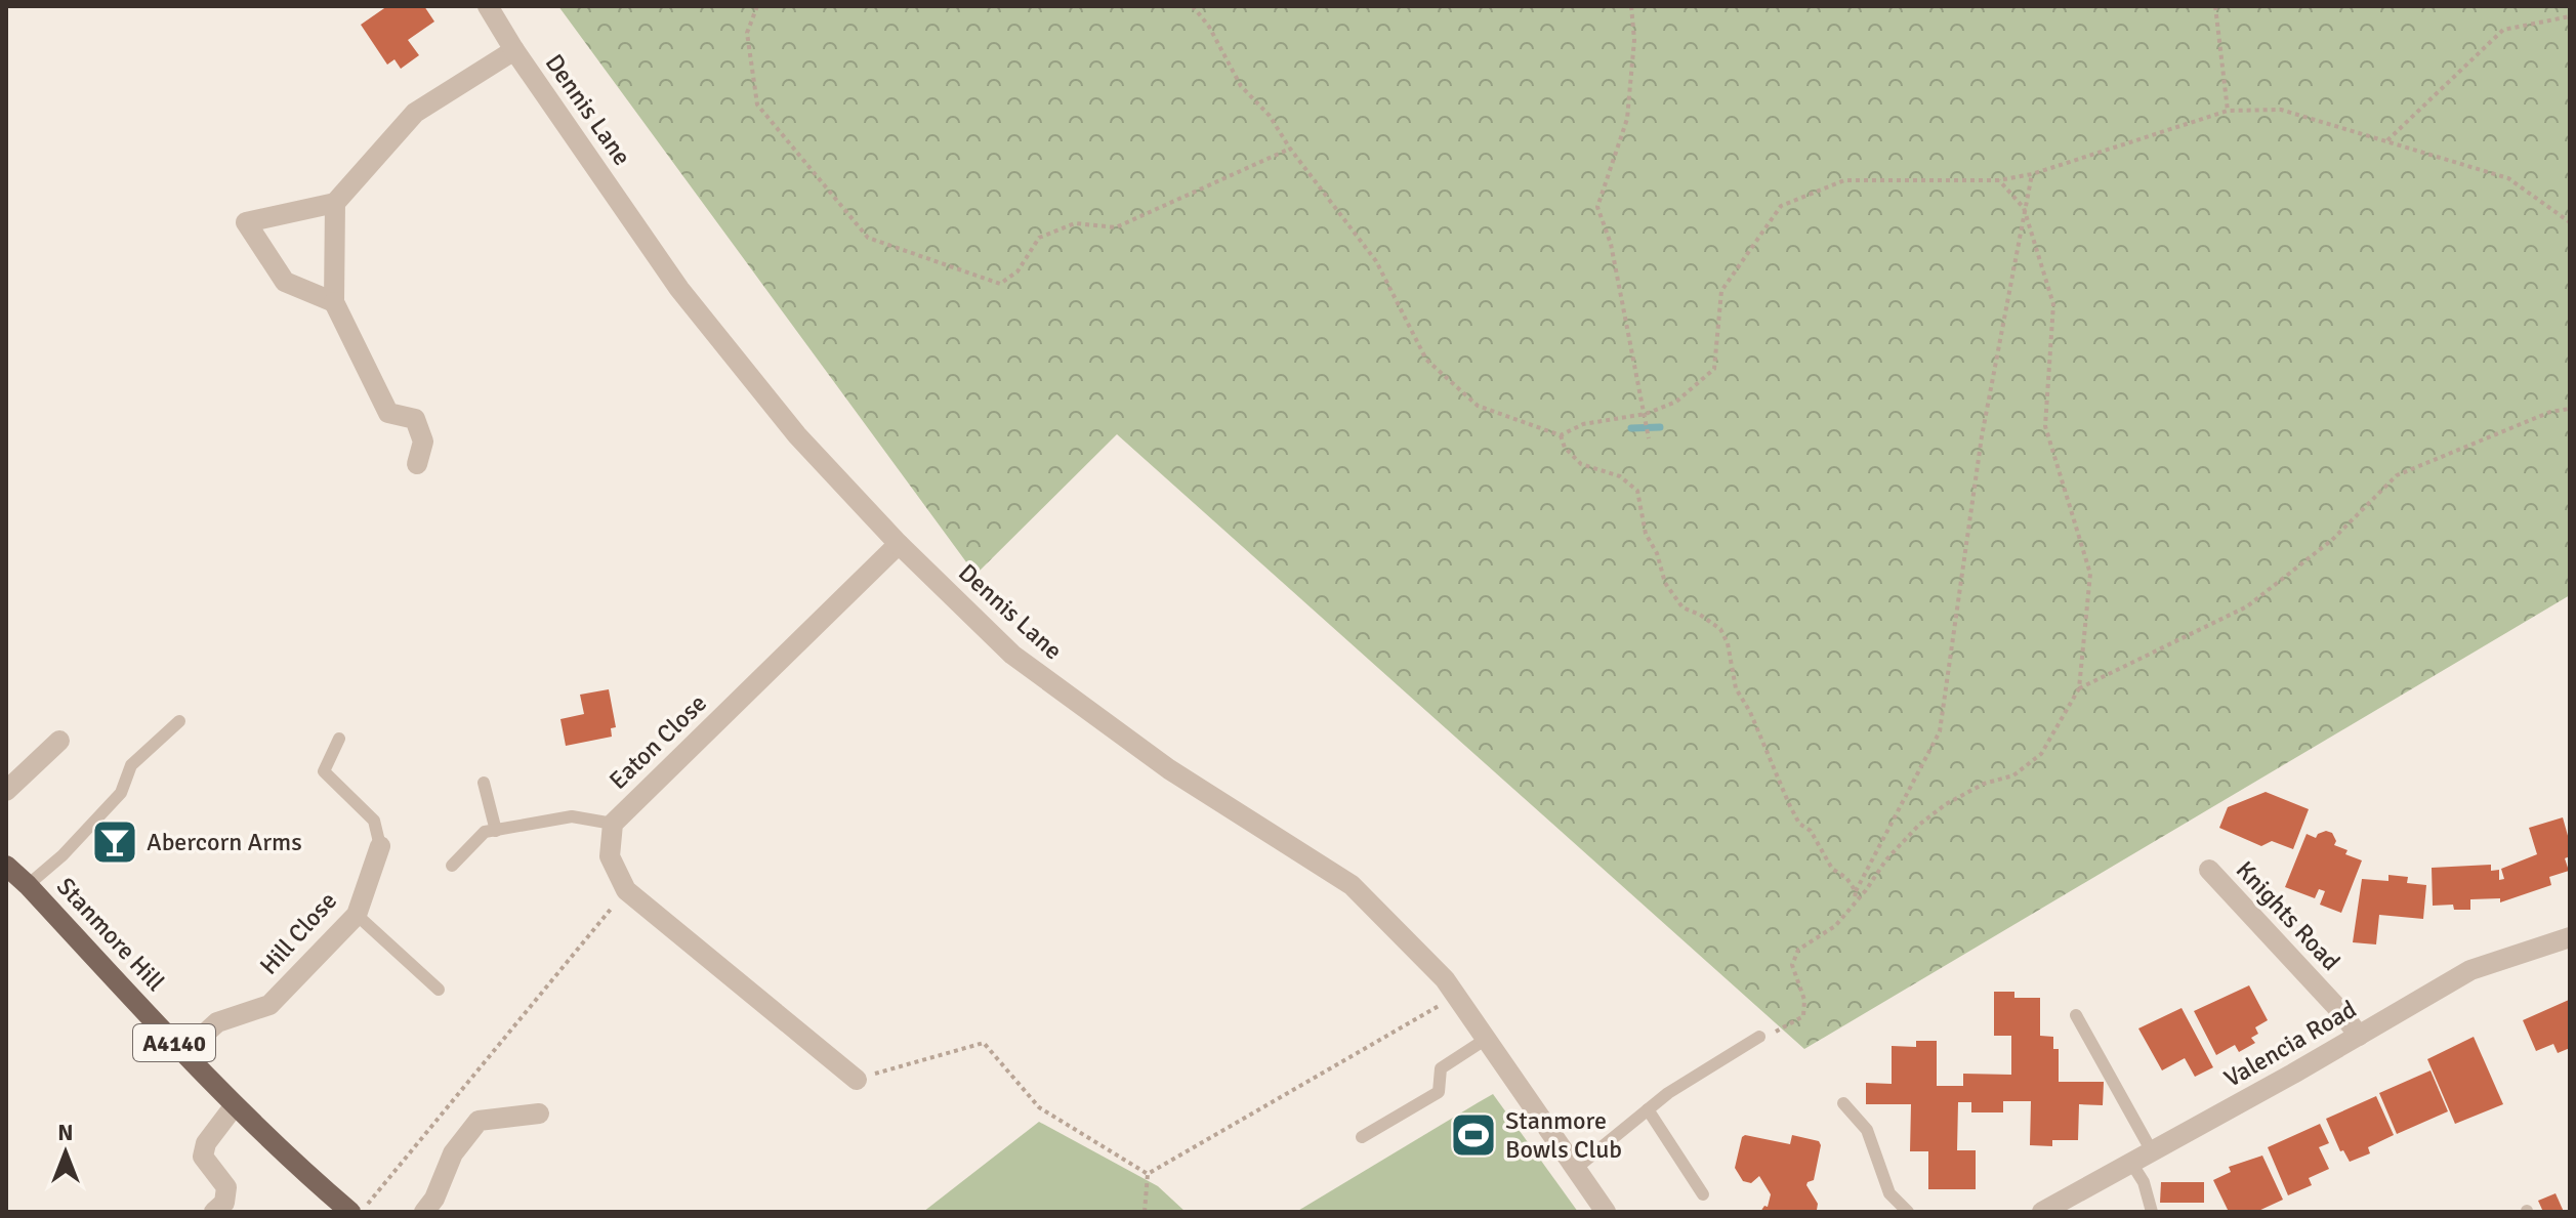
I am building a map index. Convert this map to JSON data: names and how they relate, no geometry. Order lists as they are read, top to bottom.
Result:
{
  "streets": {
    "main road": ["Stanmore Hill", "A4140"],
    "street": [
      "Dennis Lane",
      "Eaton Close",
      "Knights Road",
      "Hill Close",
      "Valencia Road"
    ]
  },
  "crossings": [
    ["Dennis Lane", "Eaton Close"],
    ["Knights Road", "Valencia Road"],
    ["Hill Close", "Stanmore Hill"]
  ],
  "places": {
    "bar": ["Abercorn Arms"],
    "sports": ["Stanmore Bowls Club"]
  },
  "north": "top"
}
